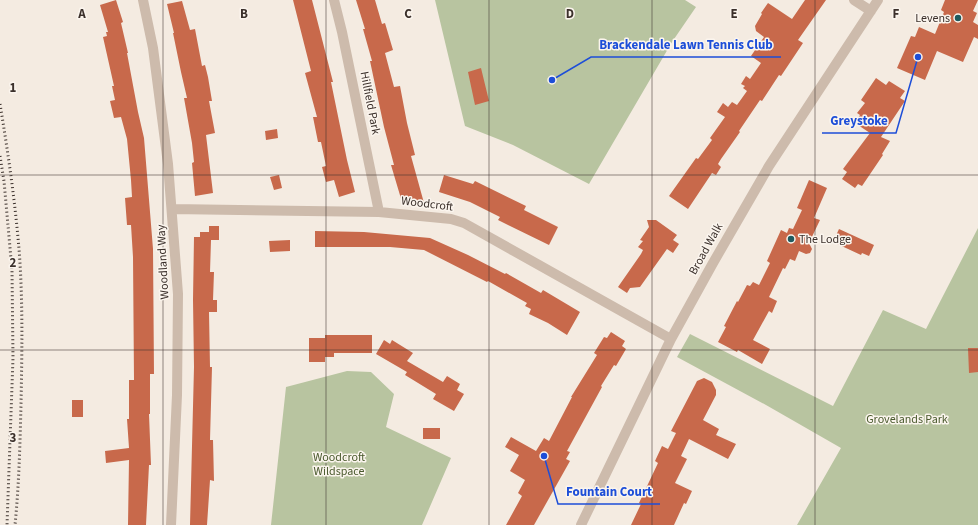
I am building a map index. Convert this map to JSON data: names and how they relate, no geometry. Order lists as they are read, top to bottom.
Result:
{
  "streets": {
    "street": [
      "Hillfield Park",
      "Woodcroft",
      "Broad Walk",
      "Woodland Way"
    ]
  },
  "crossings": [
    ["Hillfield Park", "Woodcroft"],
    ["Woodcroft", "Broad Walk"],
    ["Woodcroft", "Woodland Way"]
  ],
  "parks": ["Grovelands Park", "Woodcroft Wildspace"],
  "places": [
    "Levens",
    "Greystoke",
    "Brackendale Lawn Tennis Club",
    "The Lodge",
    "Fountain Court"
  ],
  "grid": {
    "columns": [
      "A",
      "B",
      "C",
      "D",
      "E",
      "F"
    ],
    "rows": ["1", "2", "3"]
  }
}
